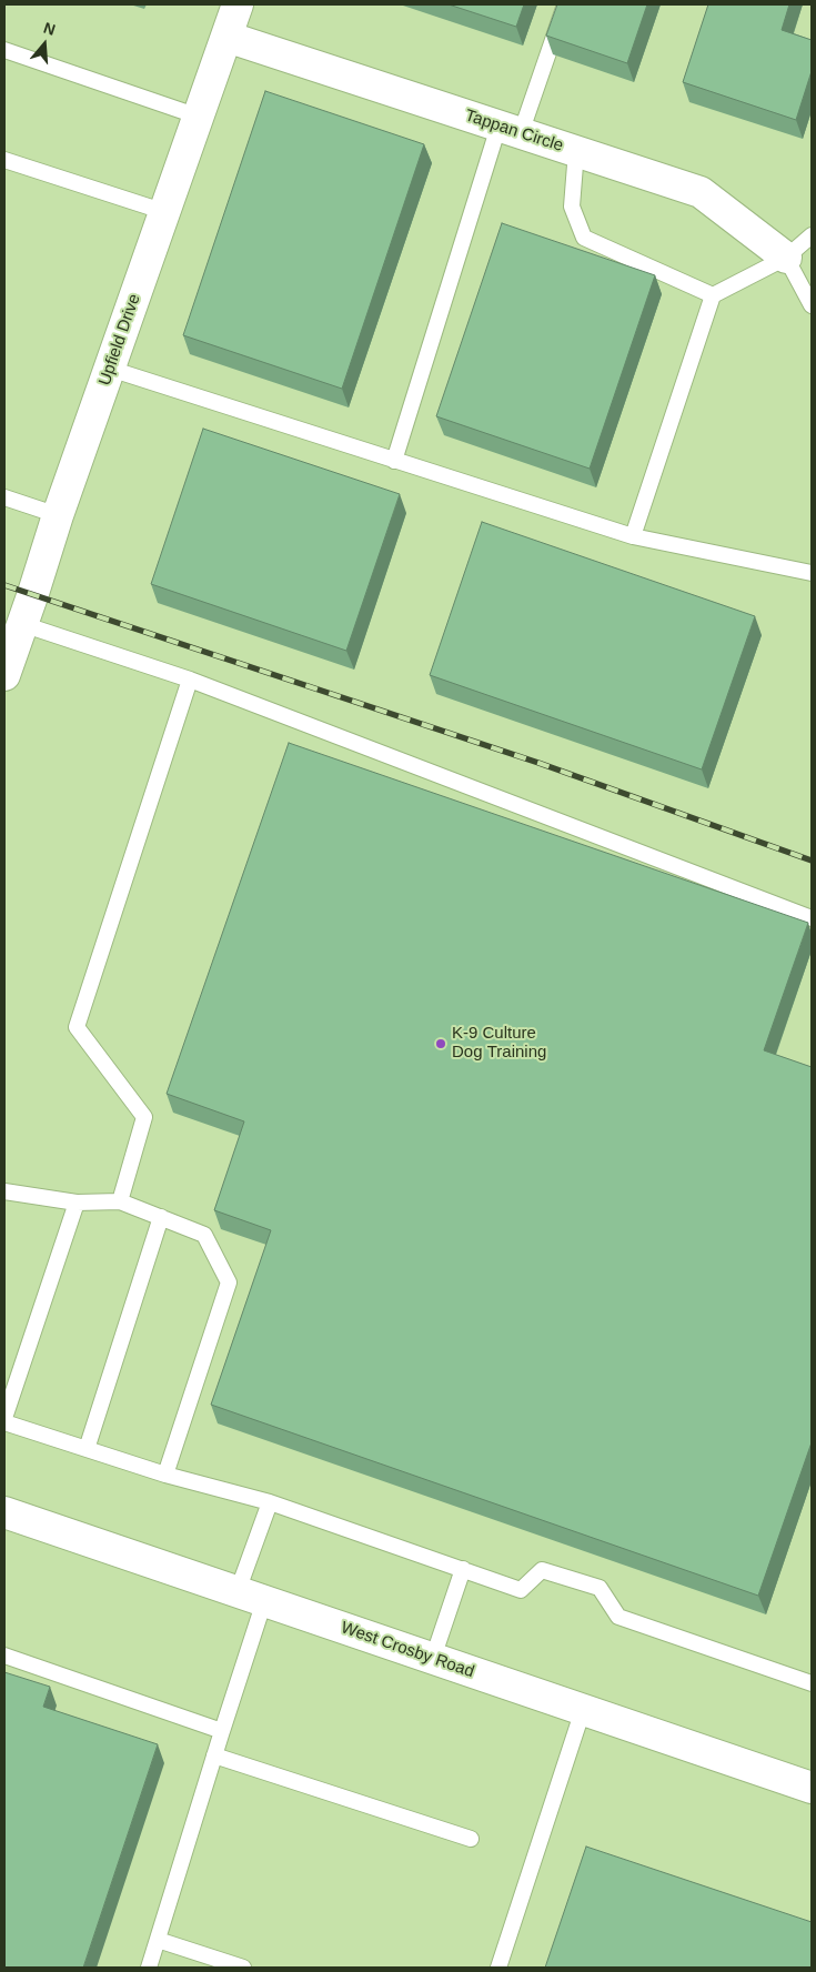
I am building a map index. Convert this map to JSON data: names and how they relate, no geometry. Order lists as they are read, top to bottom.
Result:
{
  "streets": {
    "street": ["Tappan Circle", "Upfield Drive", "West Crosby Road"]
  },
  "crossings": [
    ["Tappan Circle", "Upfield Drive"]
  ],
  "places": ["K-9 Culture Dog Training"],
  "north": "top"
}
